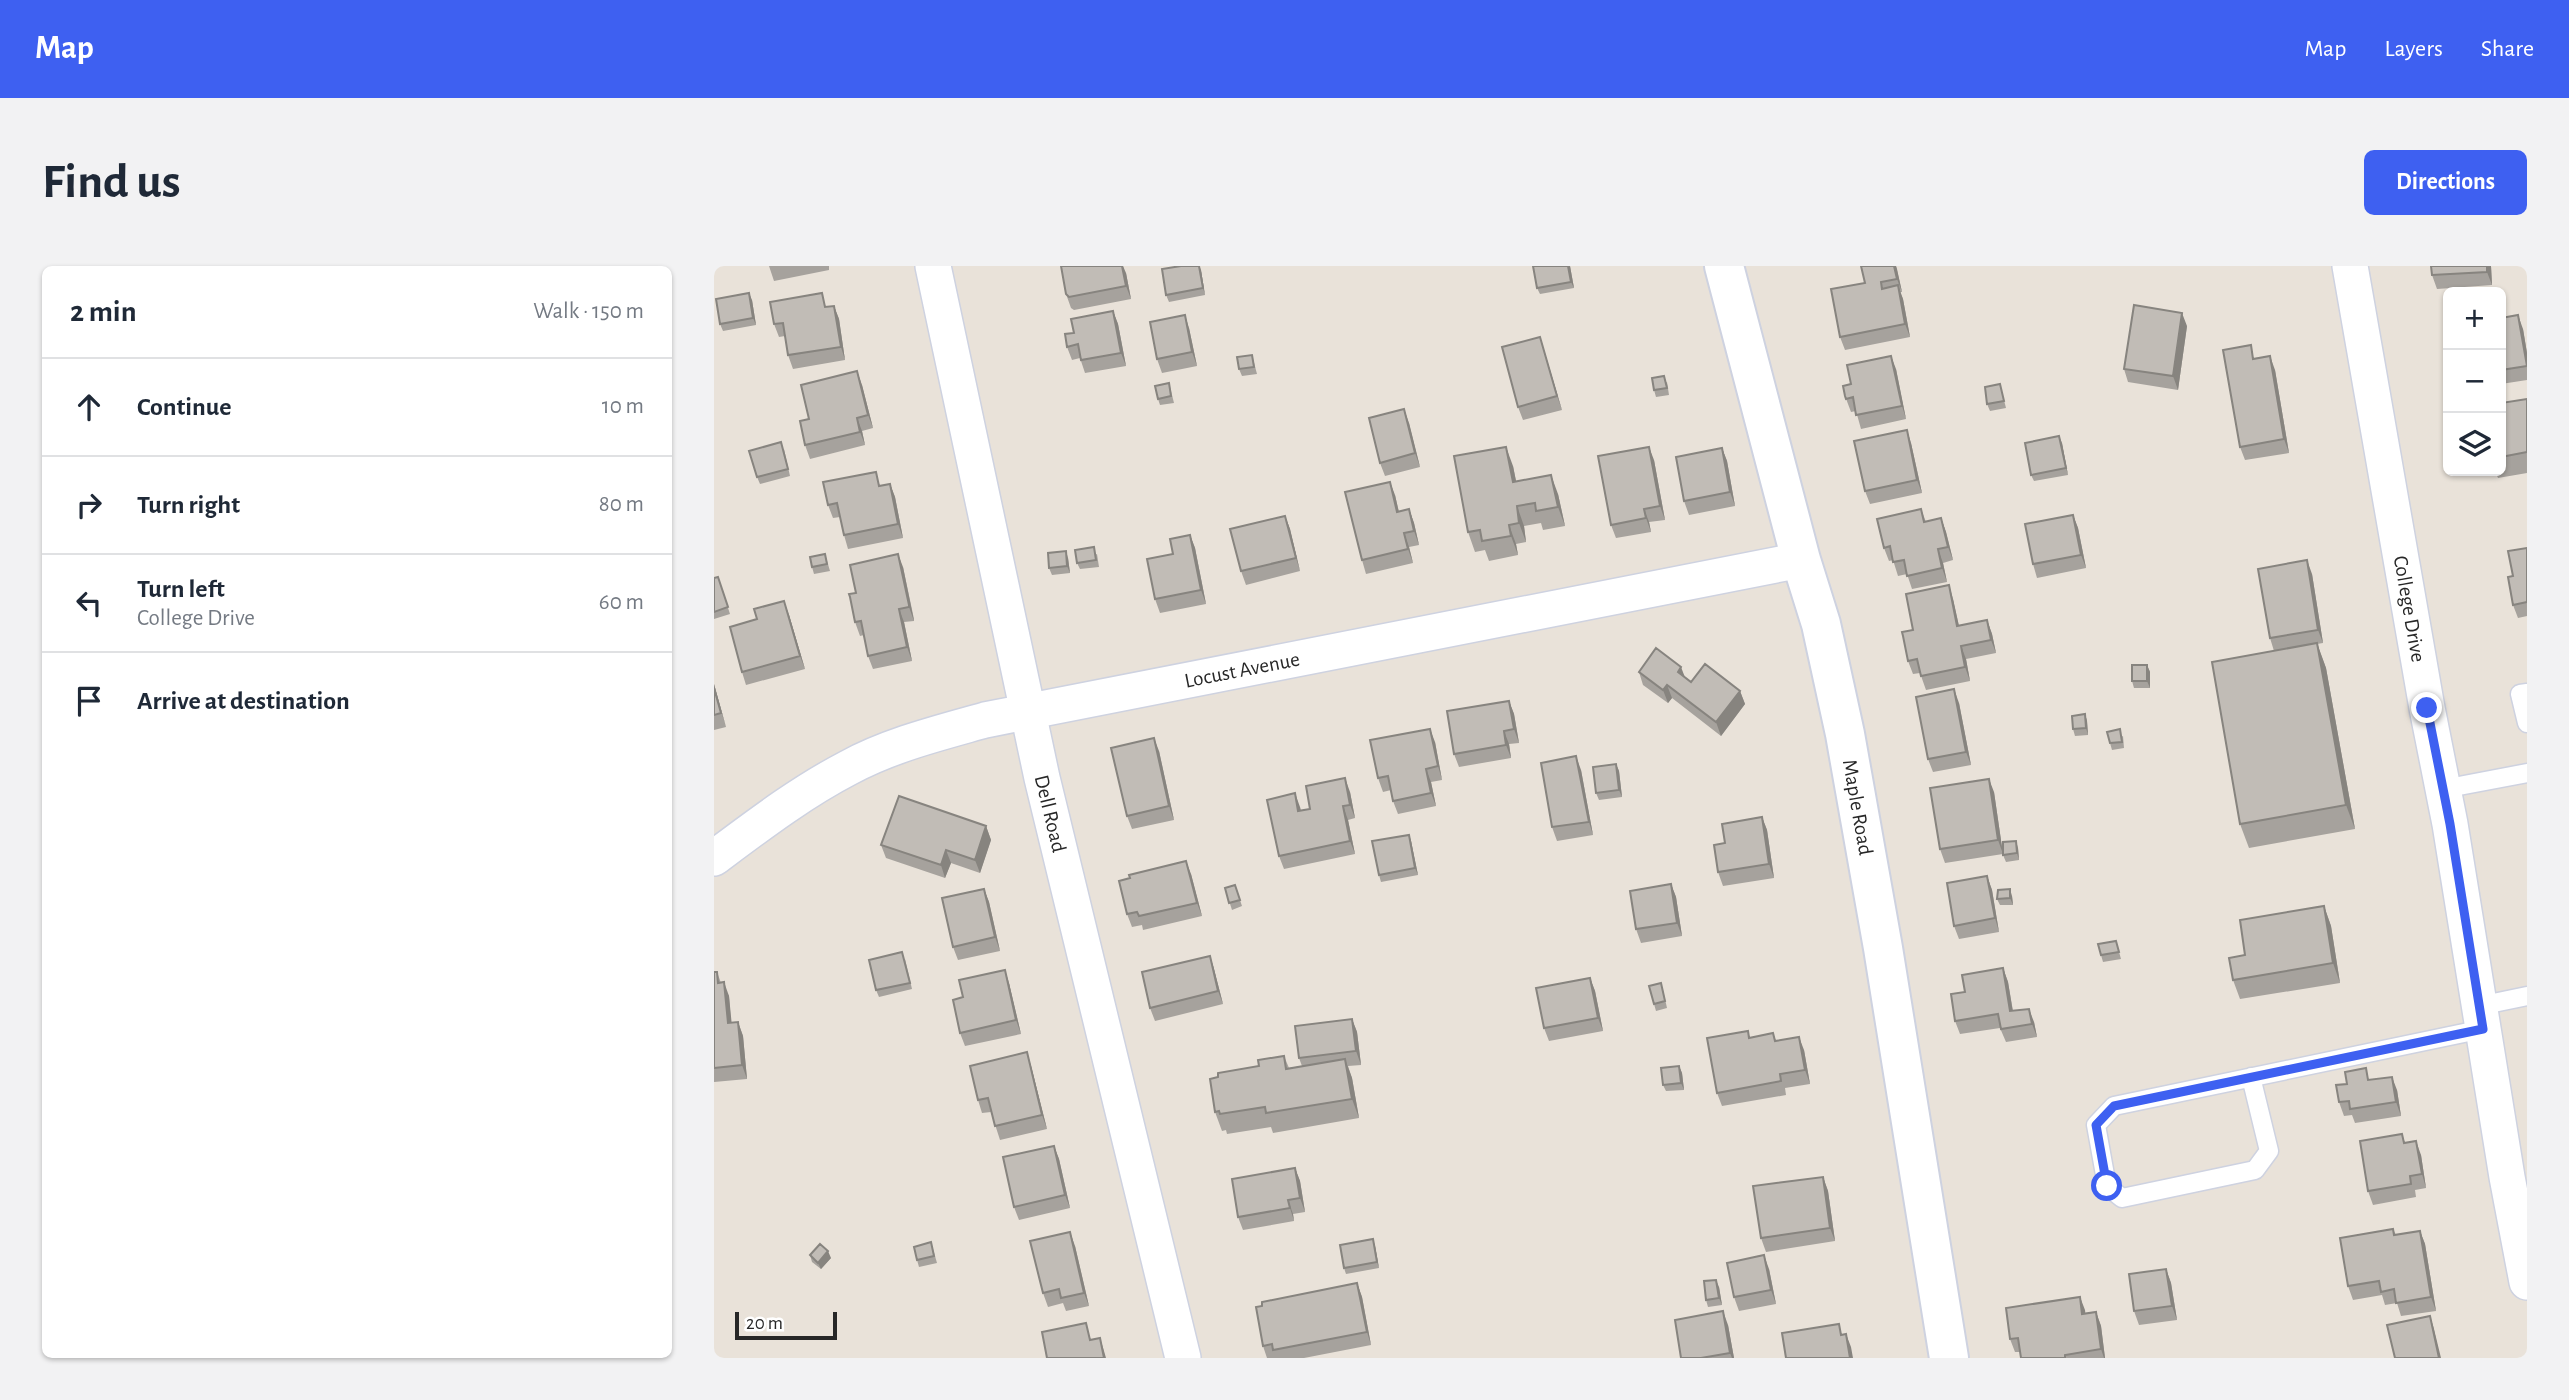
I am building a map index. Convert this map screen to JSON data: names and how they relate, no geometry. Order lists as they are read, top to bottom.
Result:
{
  "streets": {
    "street": [
      "College Drive",
      "Locust Avenue",
      "Maple Road",
      "Dell Road"
    ]
  },
  "crossings": [
    ["Locust Avenue", "Maple Road"],
    ["Locust Avenue", "Dell Road"]
  ],
  "scale_bar": "20 m",
  "page": {
    "header": "Map",
    "nav": ["Map", "Layers", "Share"],
    "buttons": "Directions",
    "title": "Find us",
    "heading": ["2 min", "Walk · 150 m"],
    "map_buttons": ["+", "−"],
    "list": [
      ["Continue", "10 m"],
      ["Turn right", "80 m"],
      ["Turn left", "College Drive", "60 m"],
      "Arrive at destination"
    ],
    "scale": "20 m"
  }
}
